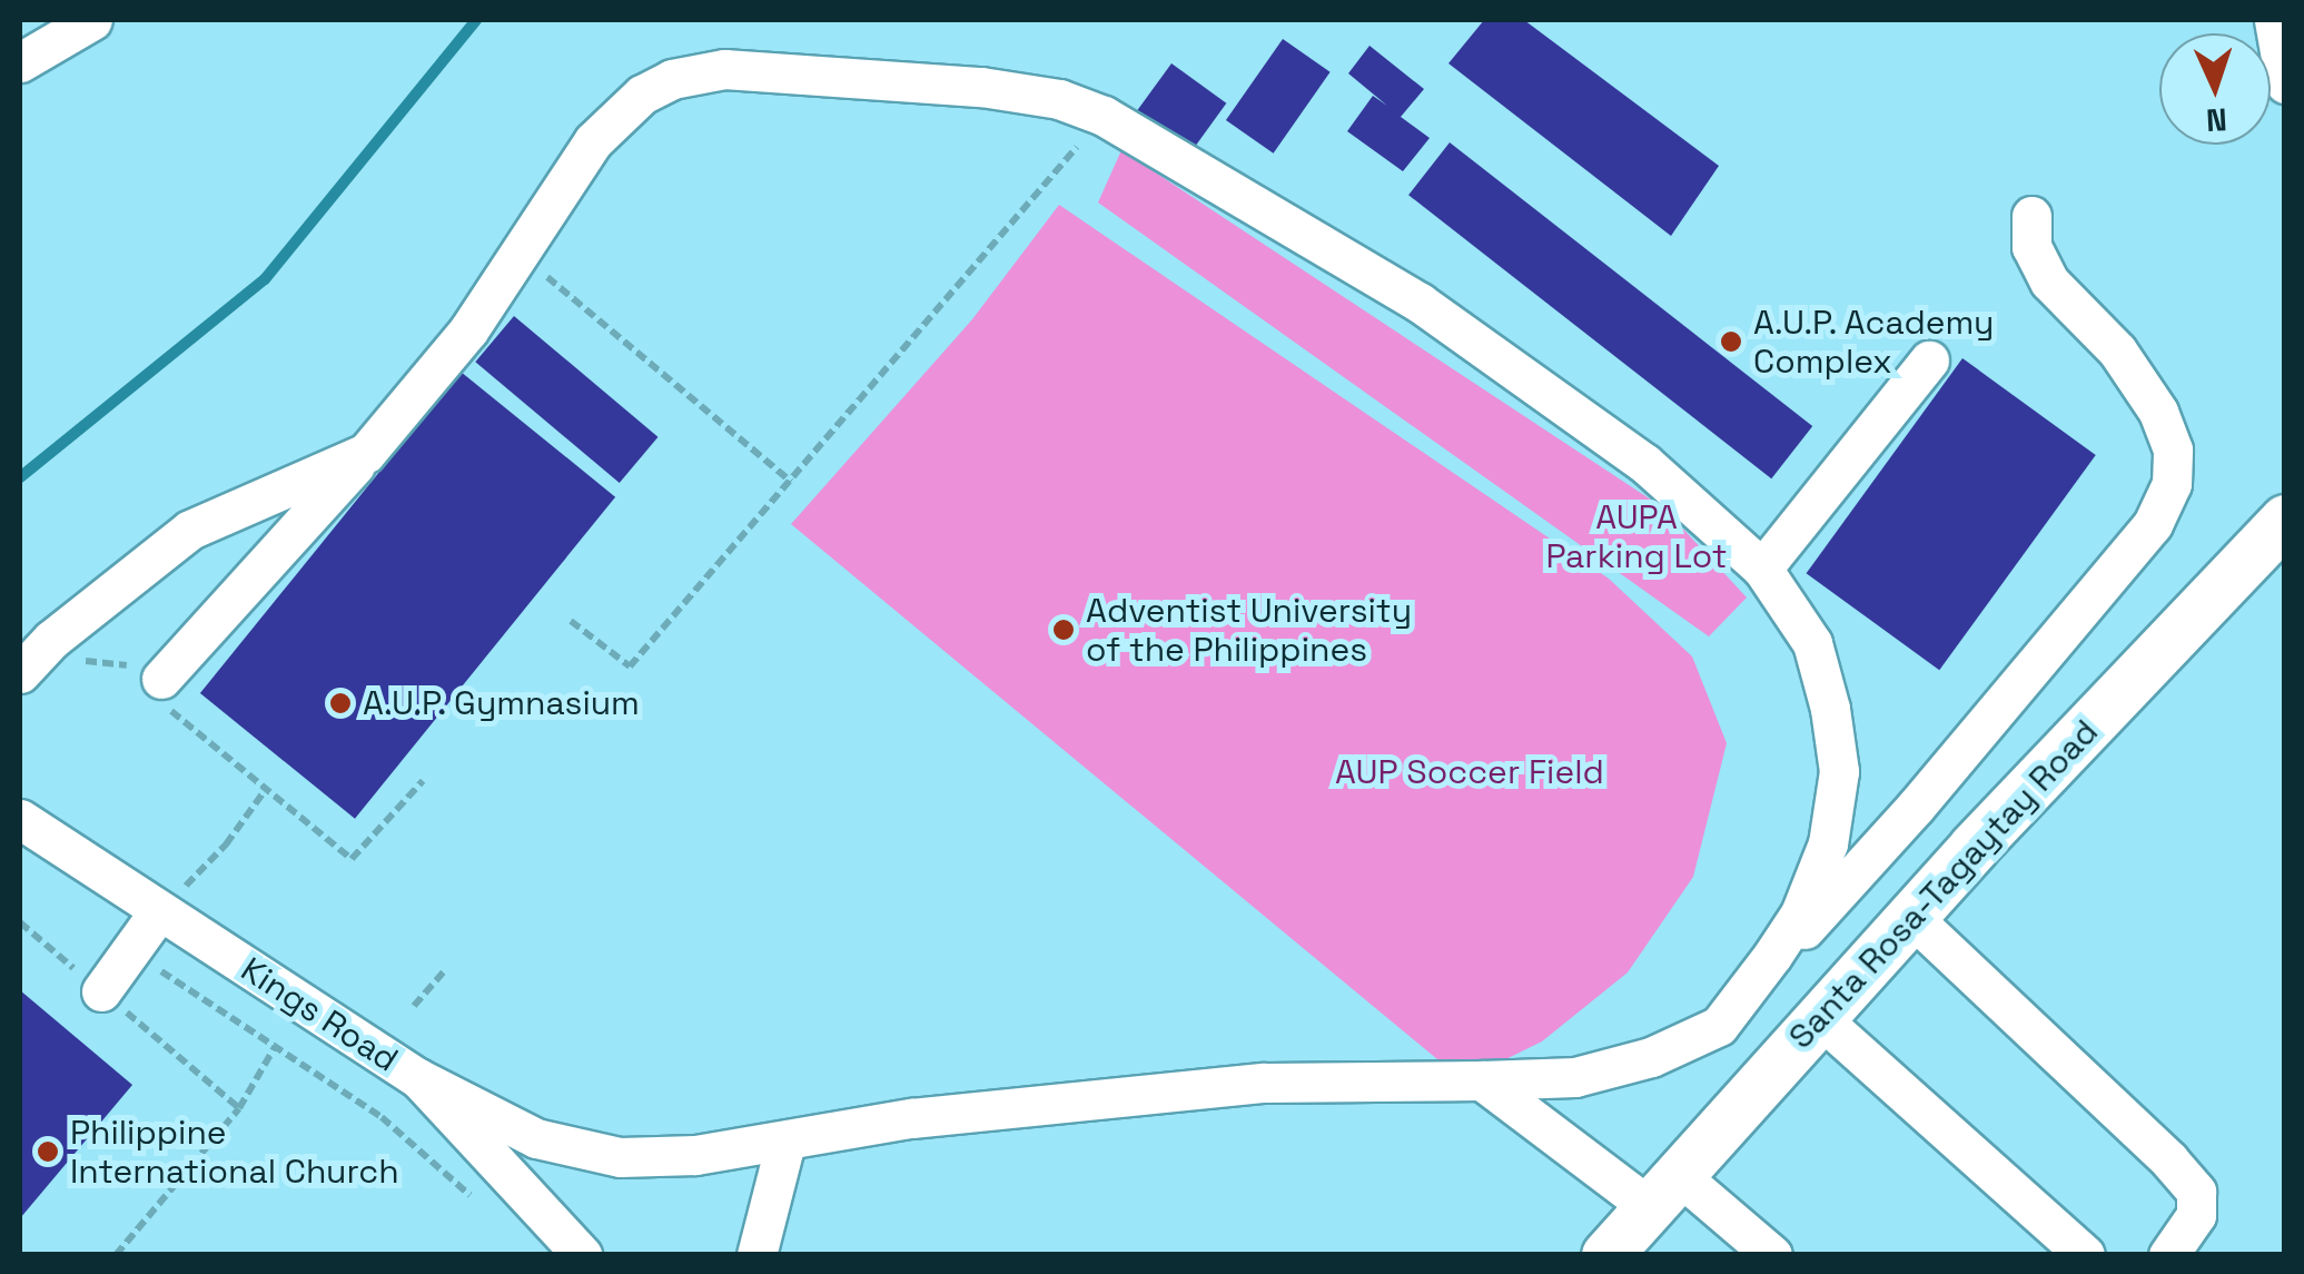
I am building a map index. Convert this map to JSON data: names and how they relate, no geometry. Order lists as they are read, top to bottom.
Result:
{
  "streets": {
    "main road": ["Santa Rosa-Tagaytay Road"],
    "street": ["Kings Road"]
  },
  "parks": ["AUPA Parking Lot", "AUP Soccer Field"],
  "places": [
    "A.U.P. Academy Complex",
    "Adventist University of the Philippines",
    "A.U.P. Gymnasium",
    "Philippine International Church"
  ],
  "north": "bottom"
}
